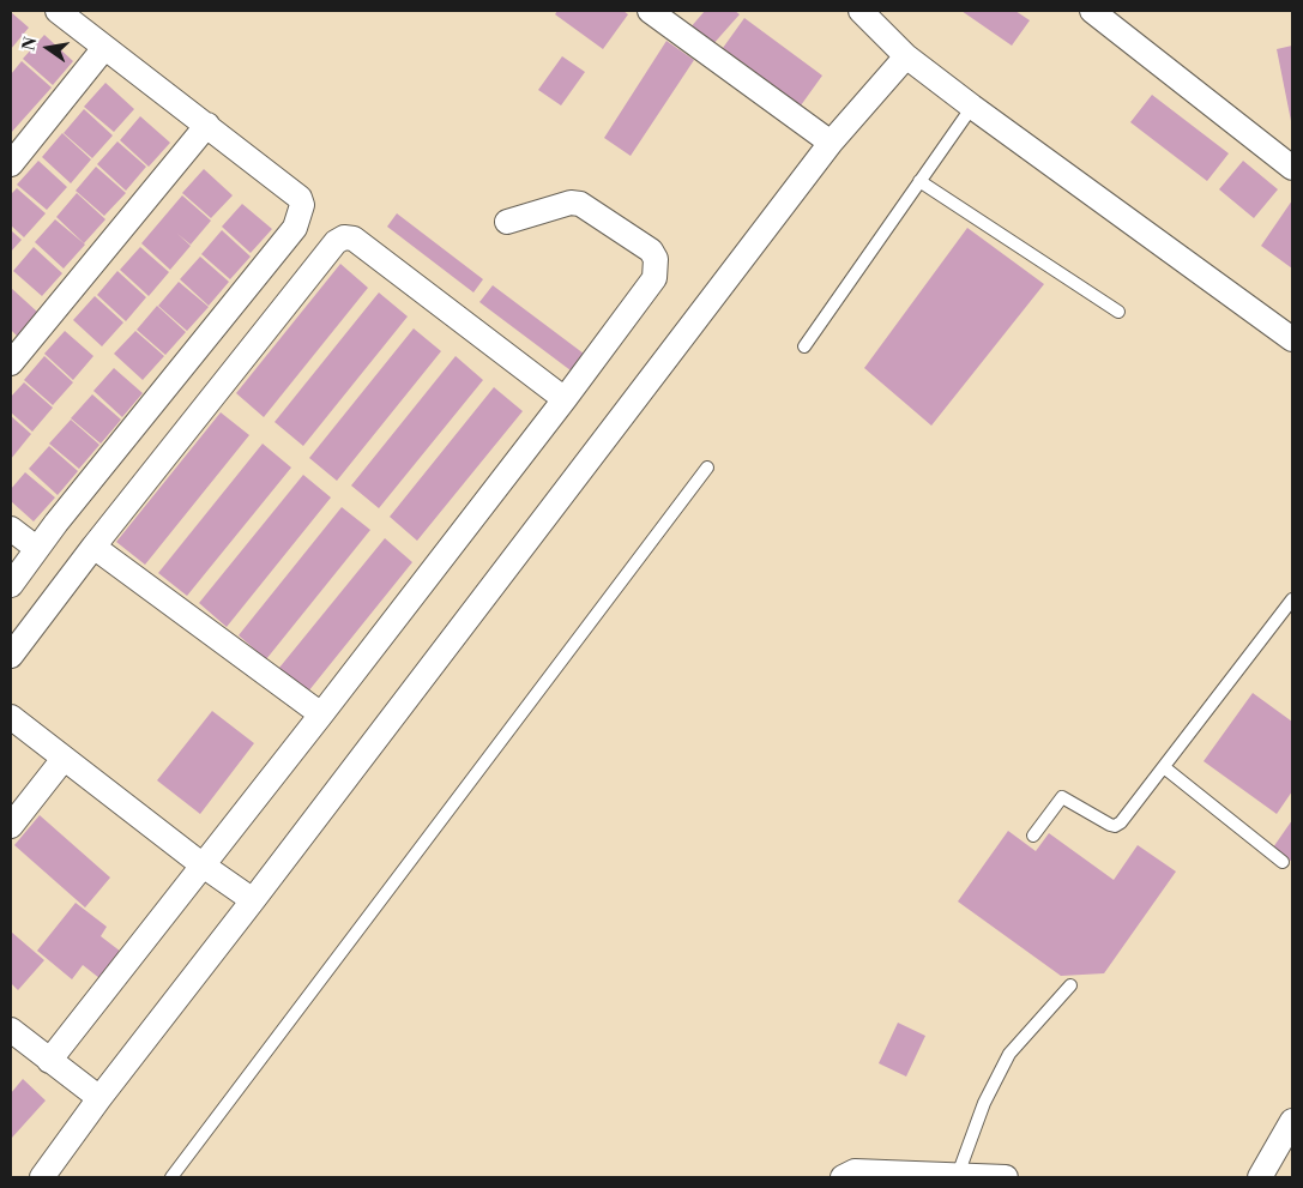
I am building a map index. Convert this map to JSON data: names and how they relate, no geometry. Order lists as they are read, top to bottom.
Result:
{
  "north": "left"
}
